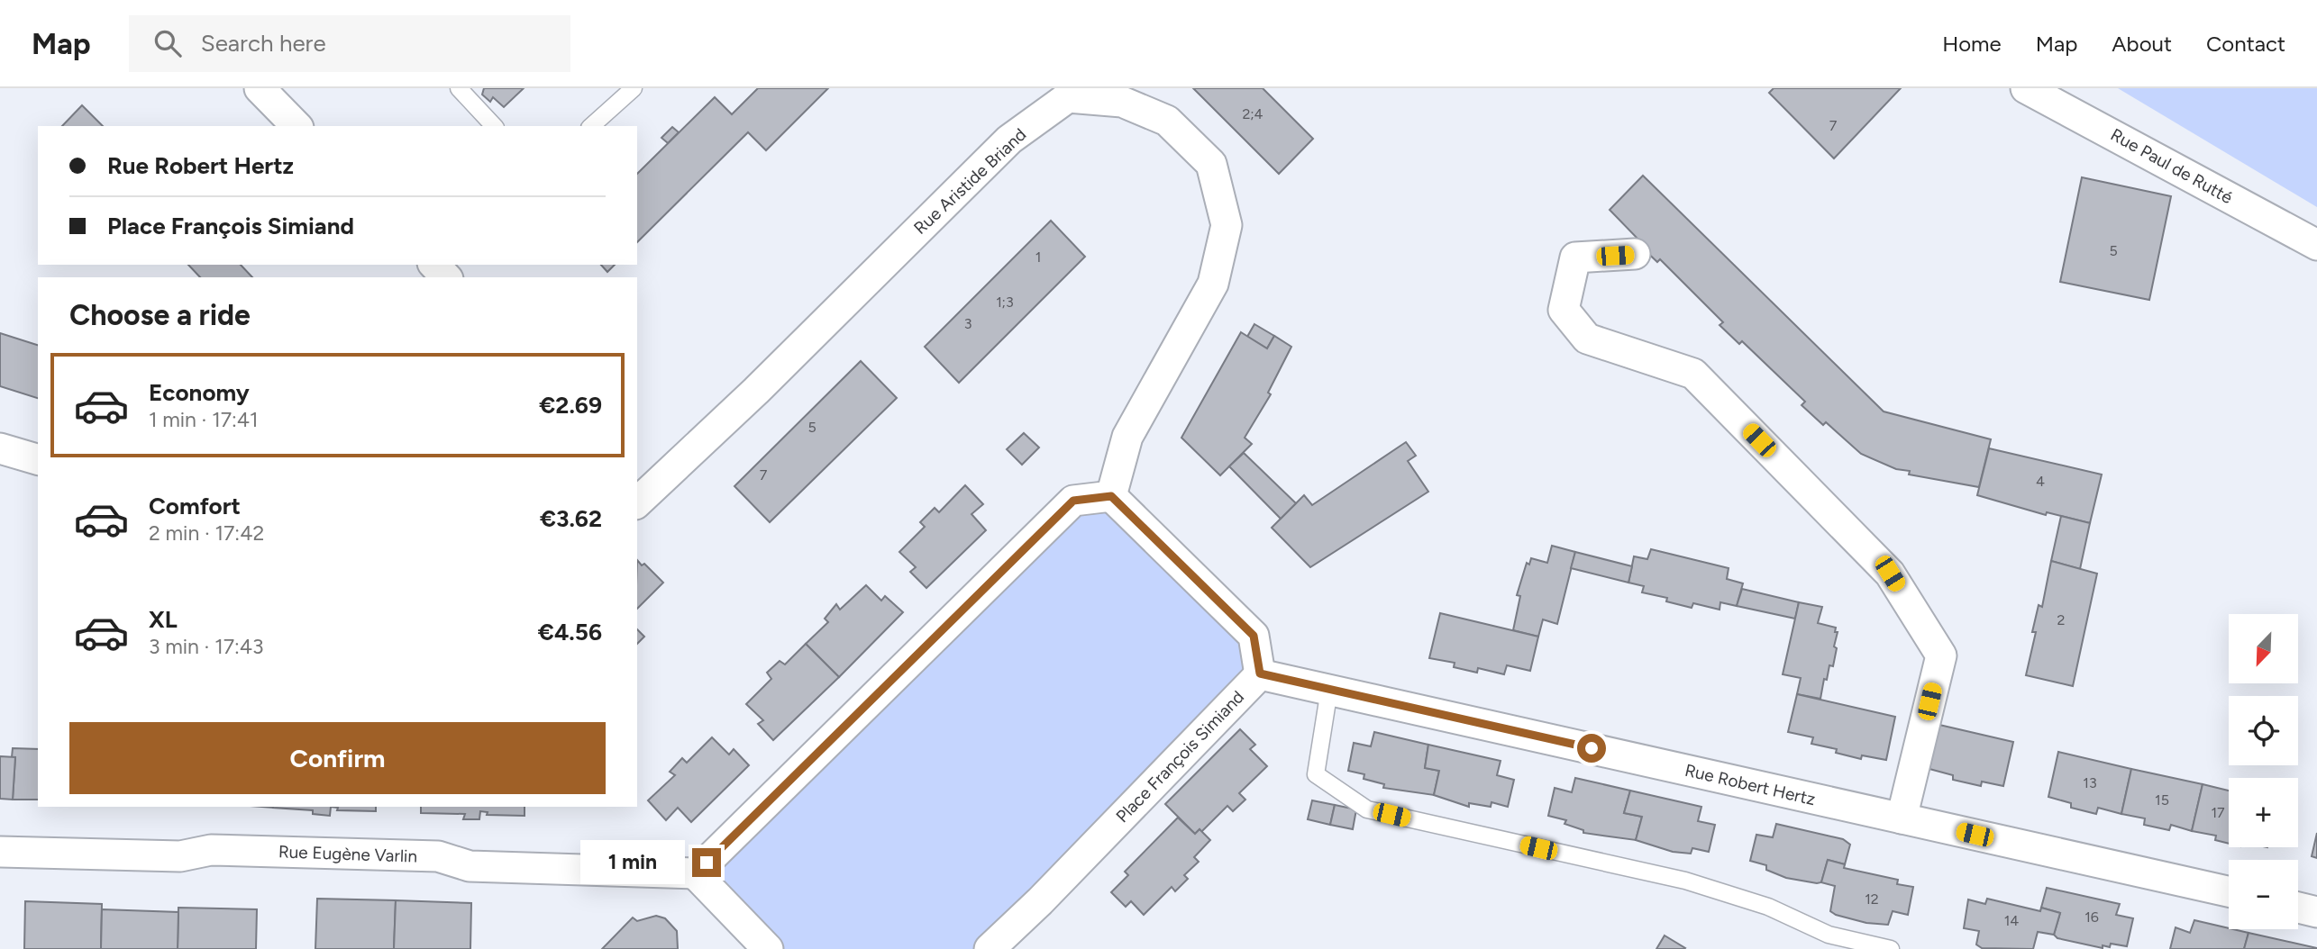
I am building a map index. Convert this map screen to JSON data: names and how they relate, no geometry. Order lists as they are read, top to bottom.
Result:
{
  "streets": {
    "street": [
      "Rue Paul de Rutté",
      "Rue Aristide Briand",
      "Place François Simiand",
      "Rue Robert Hertz",
      "Rue Eugène Varlin"
    ]
  },
  "crossings": [
    ["Place François Simiand", "Rue Robert Hertz"]
  ],
  "house_numbers": [
    "2;4",
    "7",
    "5",
    "1",
    "1;3",
    "3",
    "5",
    "7",
    "4",
    "2",
    "13",
    "15",
    "17",
    "12",
    "16",
    "14"
  ],
  "north": "bottom left",
  "page": {
    "header": "Map",
    "search": "Search here",
    "nav": [
      "Home",
      "Map",
      "About",
      "Contact"
    ],
    "banner": ["Rue Robert Hertz", "Place François Simiand"],
    "heading": "Choose a ride",
    "list": [
      {
        "name": "Economy",
        "note": "1 min · 17:41",
        "value": "€2.69"
      },
      {
        "name": "Comfort",
        "note": "2 min · 17:42",
        "value": "€3.62"
      },
      {
        "name": "XL",
        "note": "3 min · 17:43",
        "value": "€4.56"
      }
    ],
    "map_buttons": ["+", "−"],
    "buttons": "Confirm",
    "bubble": "1 min"
  }
}
